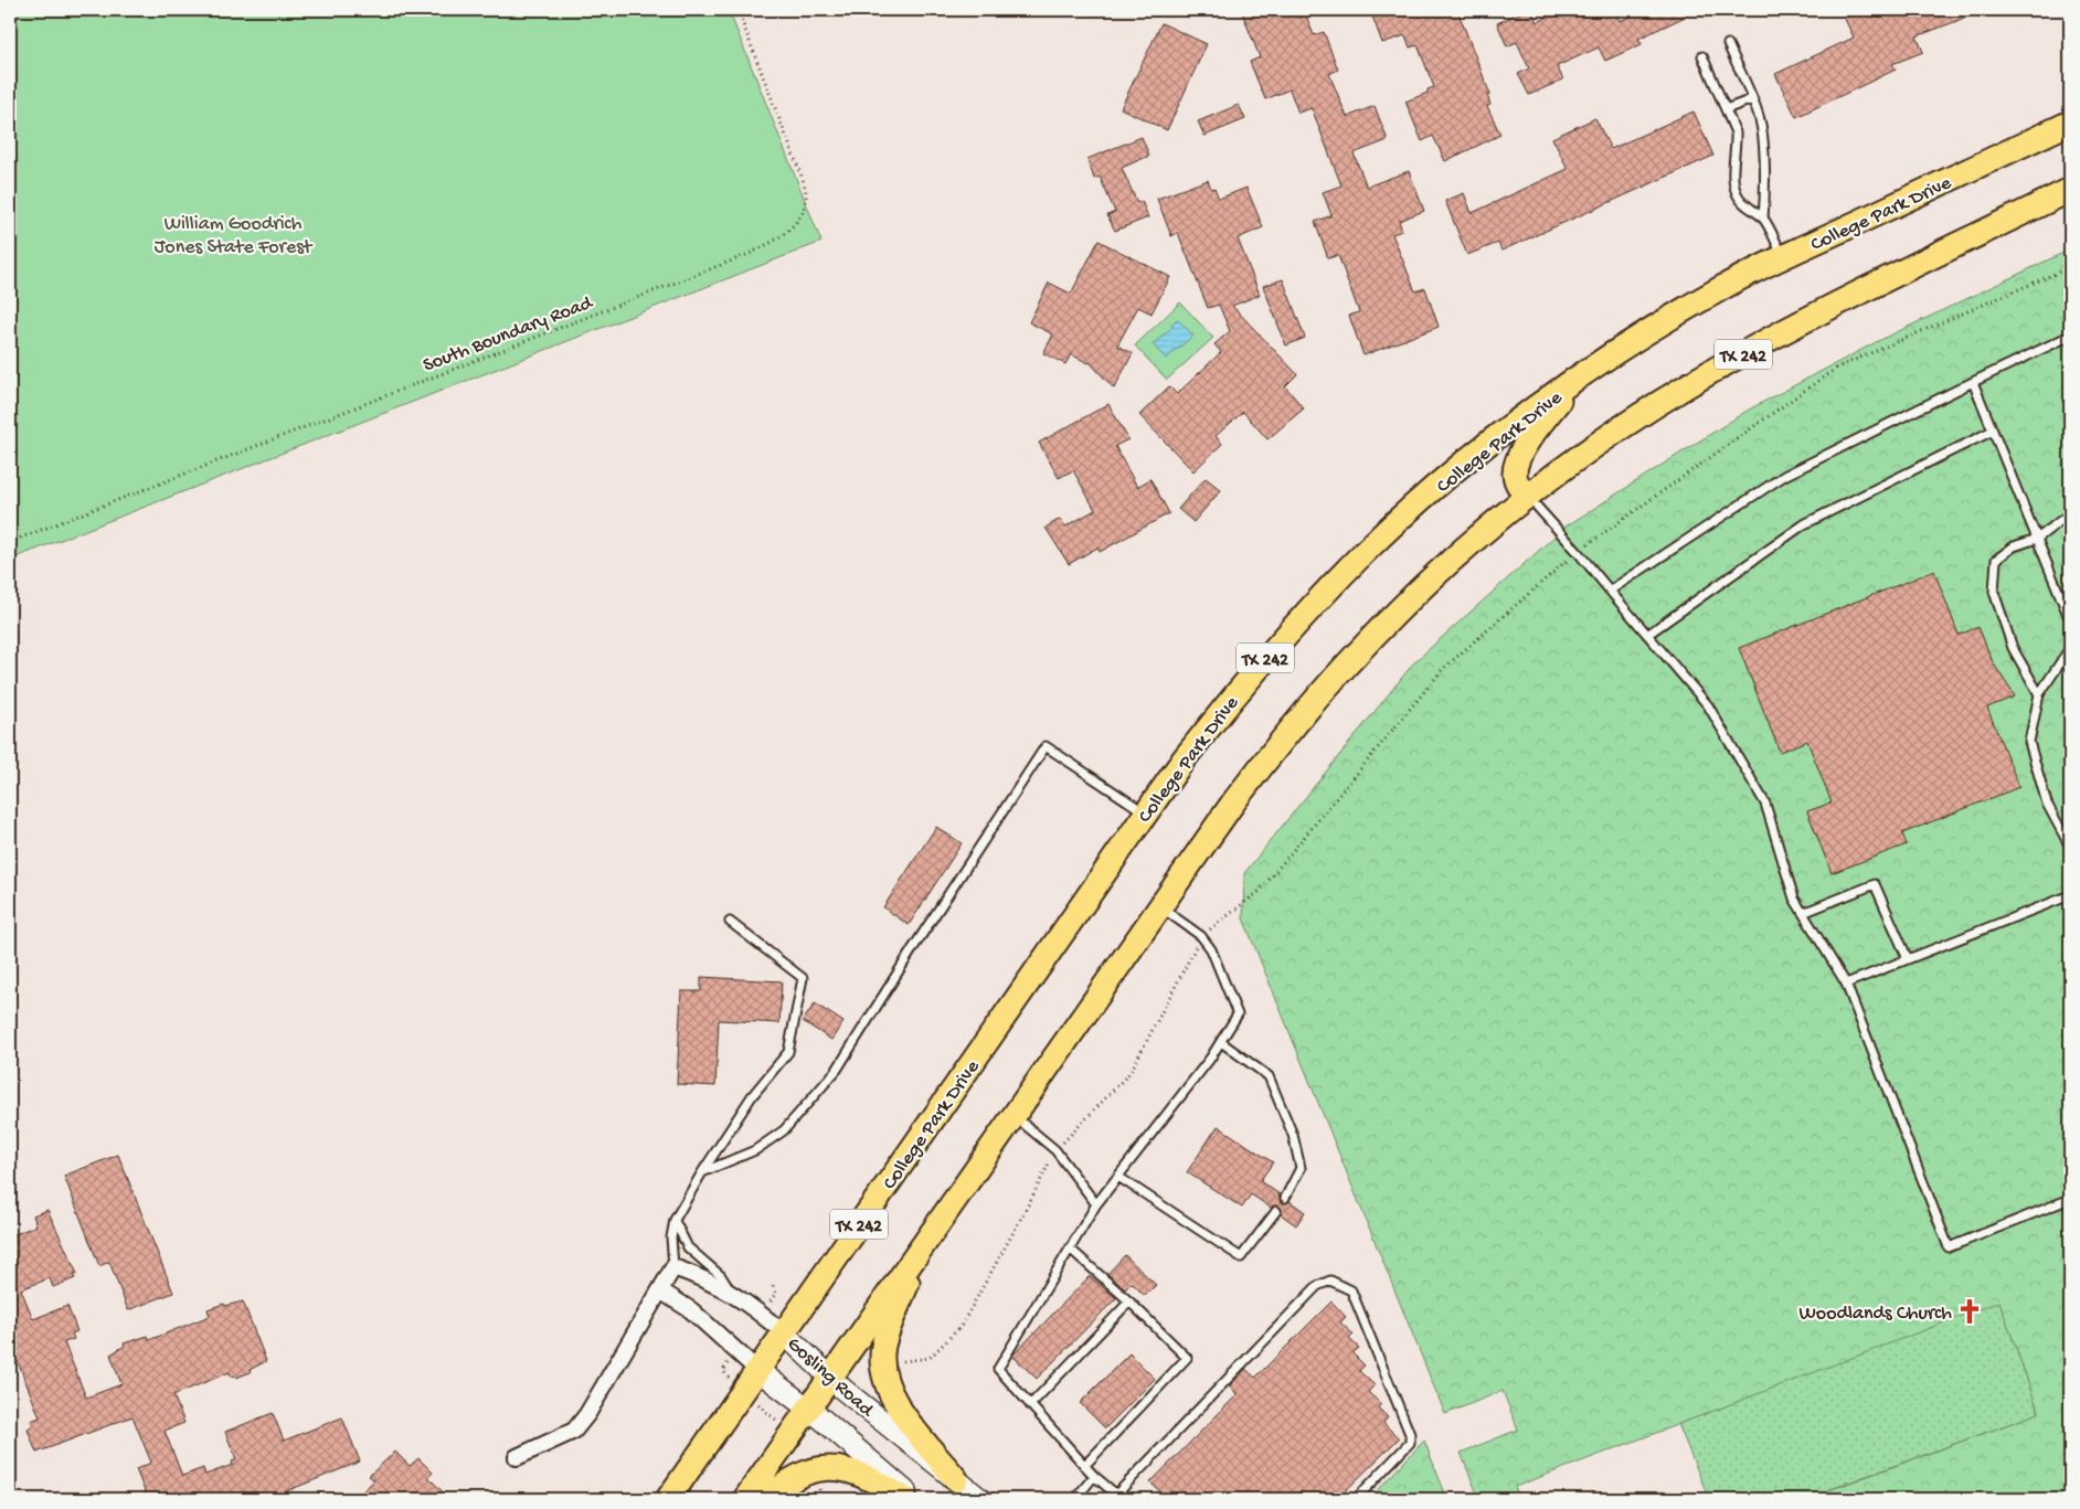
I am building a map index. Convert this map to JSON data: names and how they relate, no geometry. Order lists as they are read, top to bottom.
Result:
{
  "streets": {
    "main road": ["College Park Drive", "TX 242", "Gosling Road"],
    "path": ["South Boundary Road"]
  },
  "crossings": [
    ["College Park Drive", "Gosling Road"],
    ["TX 242", "Gosling Road"]
  ],
  "parks": ["William Goodrich Jones State Forest"],
  "places": {
    "church": ["Woodlands Church"]
  }
}
